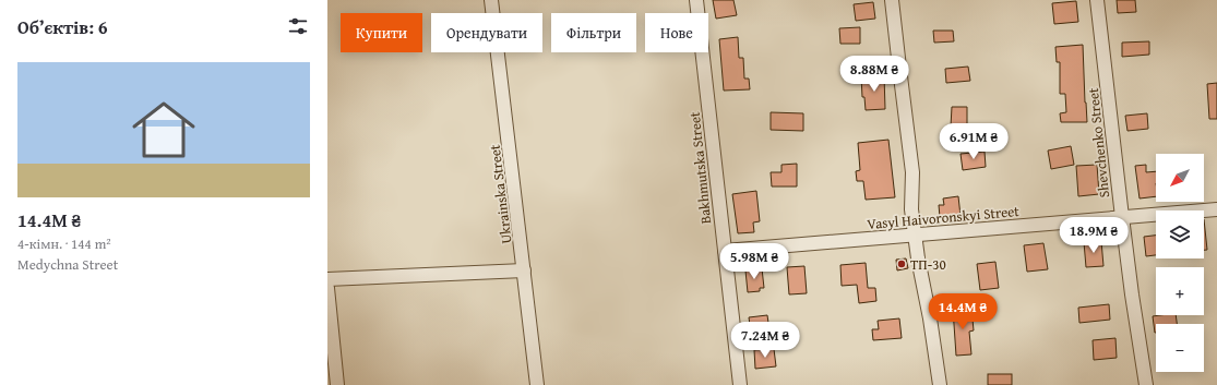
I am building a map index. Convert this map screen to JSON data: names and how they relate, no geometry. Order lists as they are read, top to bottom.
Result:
{
  "streets": {
    "street": [
      "Shevchenko Street",
      "Bakhmutska Street",
      "Ukrainska Street",
      "Vasyl Haivoronskyi Street"
    ]
  },
  "crossings": [
    ["Shevchenko Street", "Vasyl Haivoronskyi Street"],
    ["Bakhmutska Street", "Vasyl Haivoronskyi Street"]
  ],
  "places": ["ТП-30"],
  "north": "bottom left",
  "page": {
    "heading": "Об’єктів: 6",
    "chip": [
      "Купити",
      "Орендувати",
      "Фільтри",
      "Нове"
    ],
    "list": [
      {
        "name": "14.4M ₴",
        "note": "4-кімн. · 144 m² · Medychna Street"
      }
    ],
    "price": [
      "8.88M ₴",
      "6.91M ₴",
      "18.9M ₴",
      "5.98M ₴",
      "14.4M ₴",
      "7.24M ₴"
    ],
    "map_buttons": ["+", "−"]
  }
}
